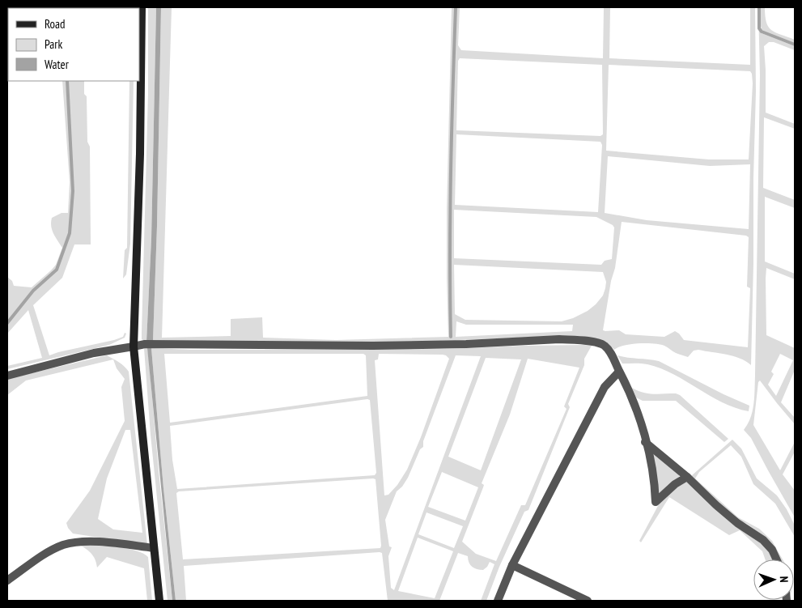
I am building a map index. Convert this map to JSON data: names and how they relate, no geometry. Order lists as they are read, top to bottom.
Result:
{
  "legend": ["Road", "Park", "Water"],
  "north": "right"
}
